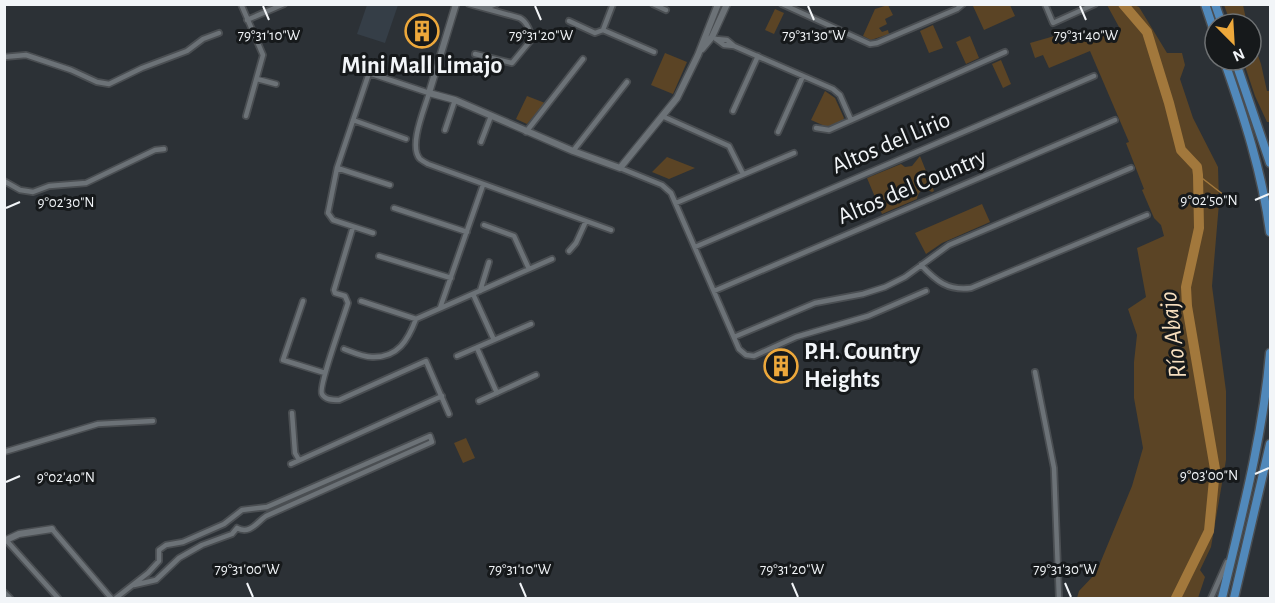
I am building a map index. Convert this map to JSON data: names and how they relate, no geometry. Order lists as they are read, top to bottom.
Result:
{
  "streets": {
    "street": ["Altos del Lirio", "Altos del Country"]
  },
  "water": ["Río Abajo"],
  "places": {
    "building": ["Mini Mall Limajo", "P.H. Country Heights"]
  },
  "north": "bottom right",
  "coordinates": [
    "79°31'10\"W",
    "79°31'20\"W",
    "79°31'30\"W",
    "79°31'40\"W",
    "9°02'50\"N",
    "9°02'30\"N",
    "9°03'00\"N",
    "9°02'40\"N",
    "79°31'00\"W"
  ]
}
